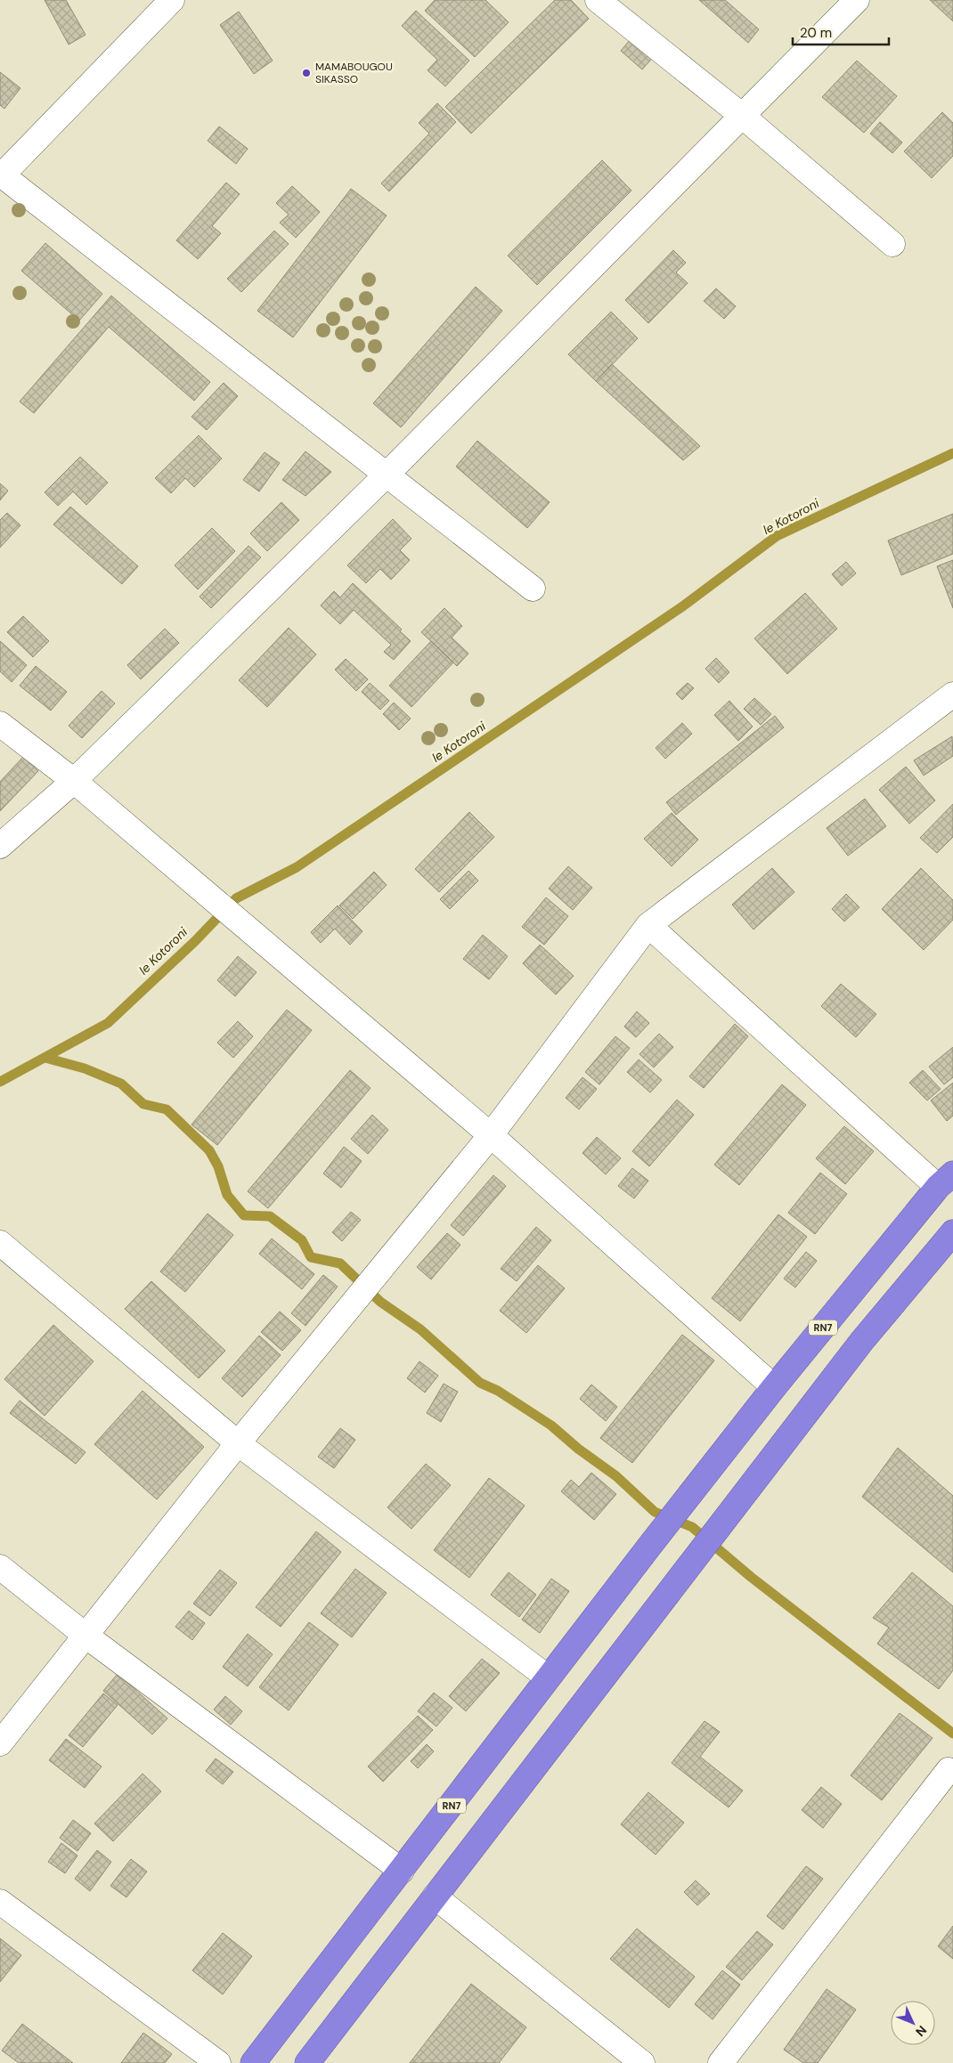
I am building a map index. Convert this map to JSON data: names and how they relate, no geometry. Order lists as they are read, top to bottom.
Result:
{
  "streets": {
    "highway": ["RN7"]
  },
  "water": ["le Kotoroni"],
  "places": ["MAMABOUGOU SIKASSO"],
  "scale_bar": "20 m",
  "north": "bottom right"
}
